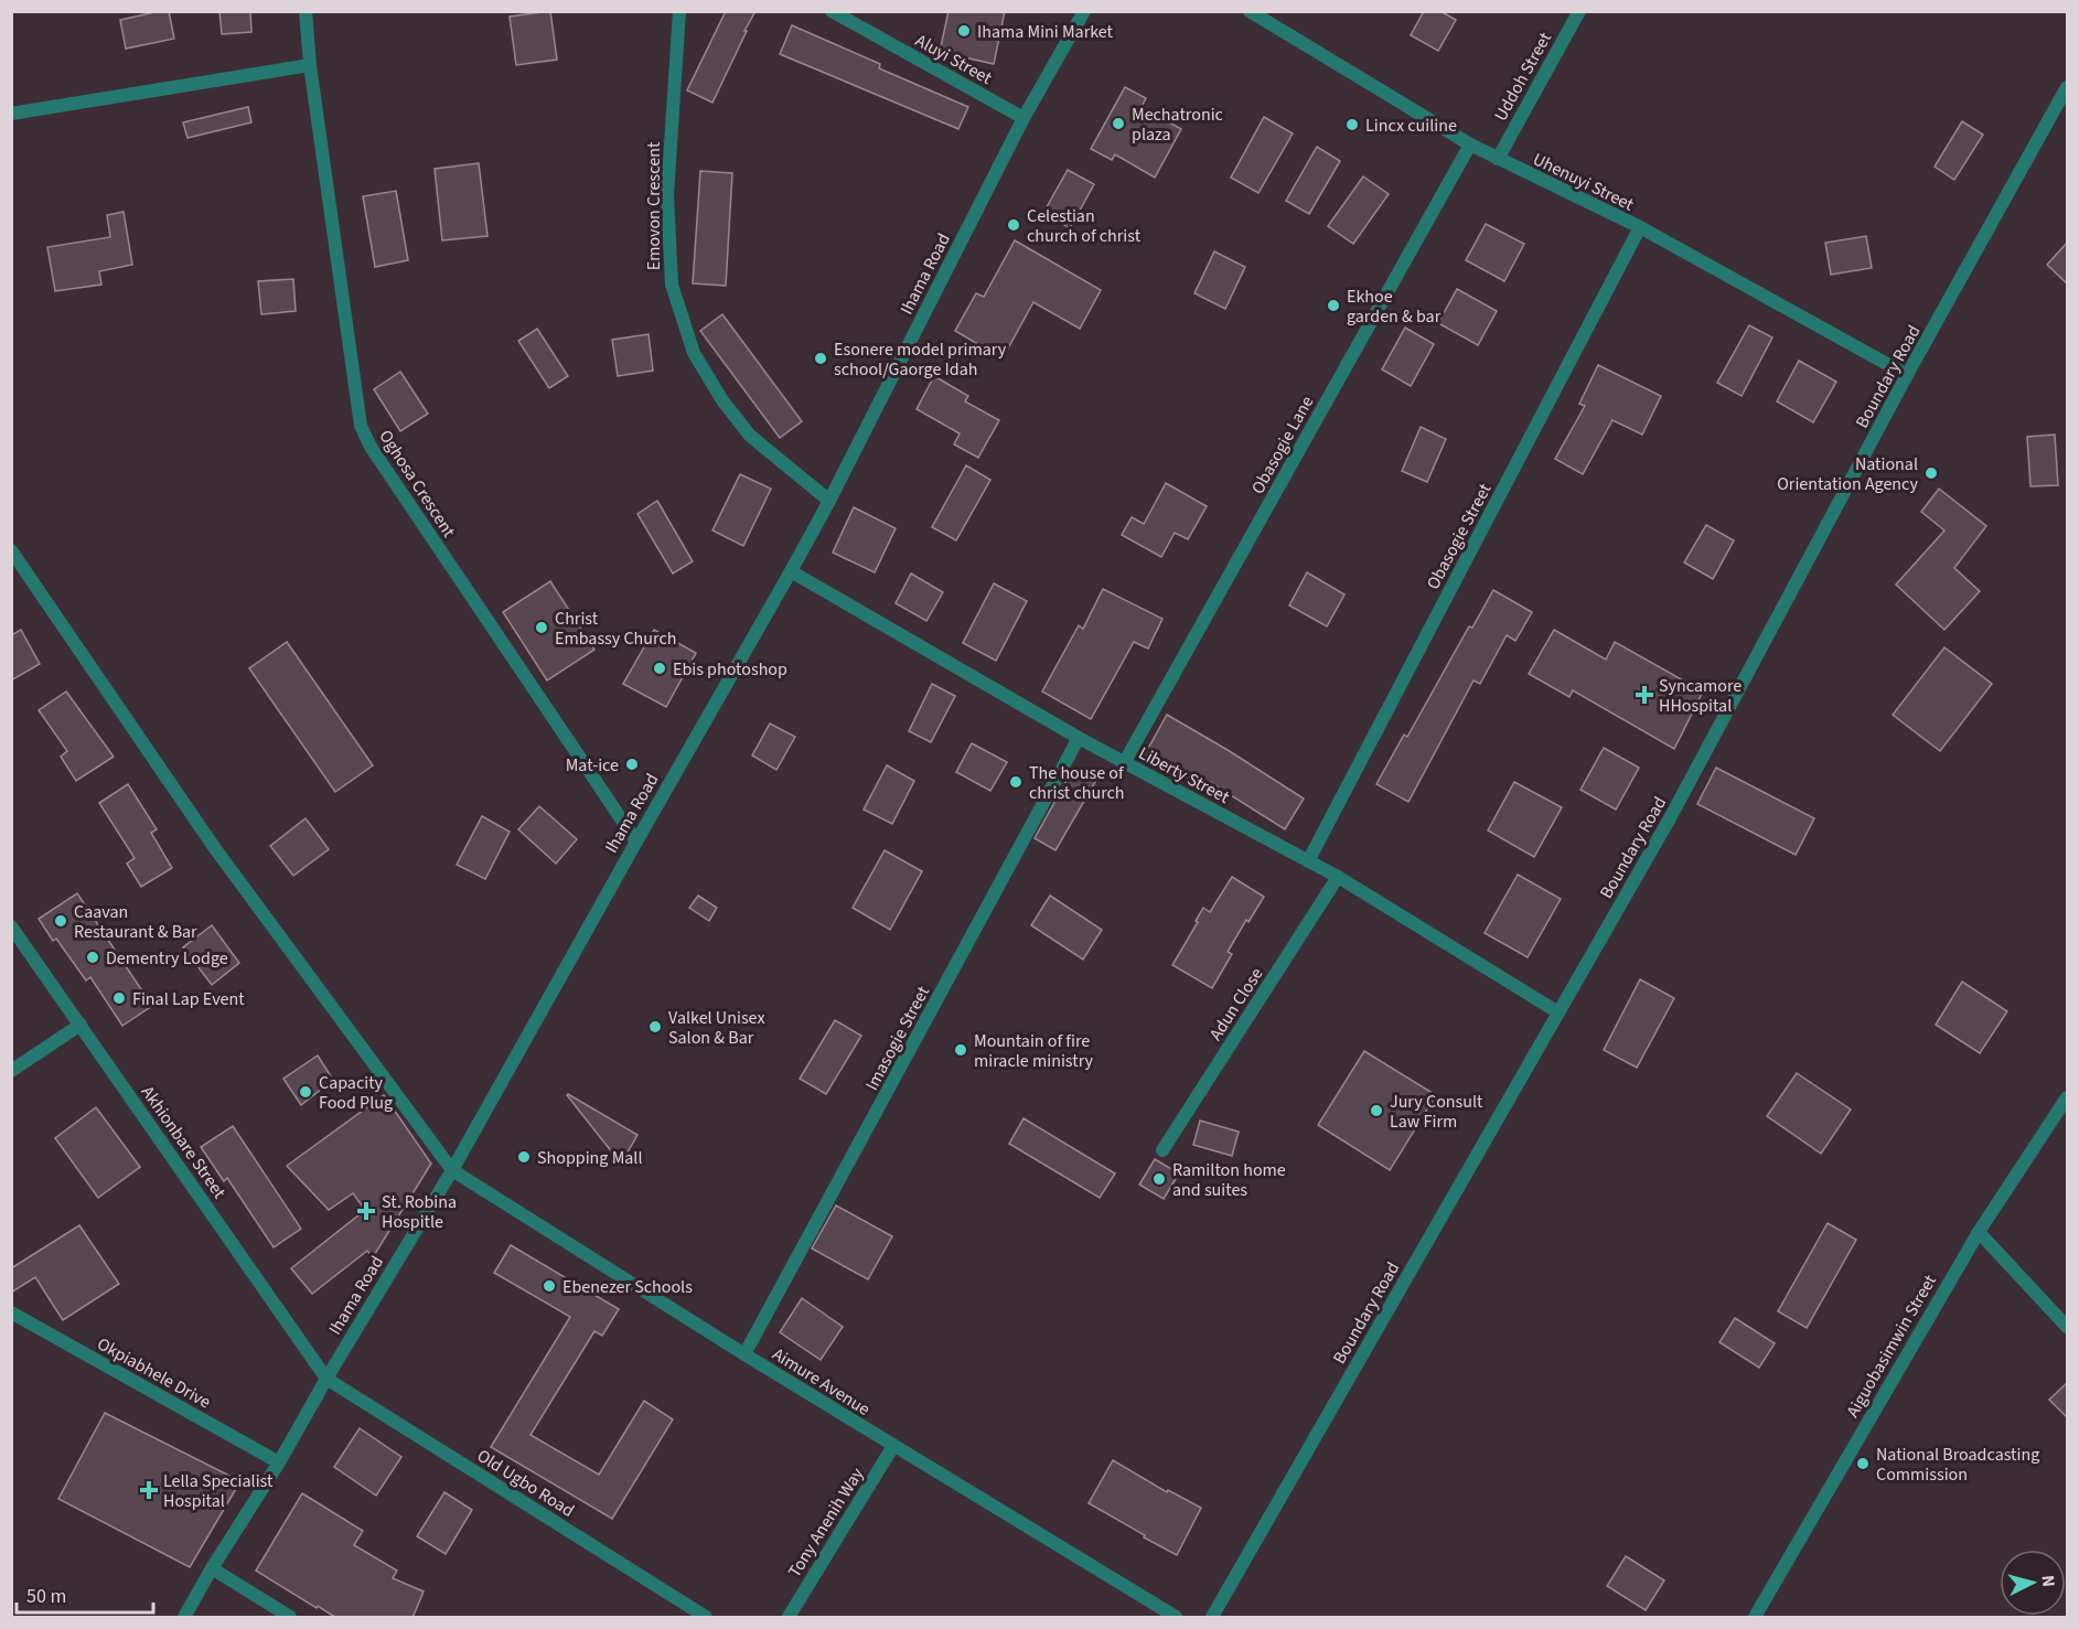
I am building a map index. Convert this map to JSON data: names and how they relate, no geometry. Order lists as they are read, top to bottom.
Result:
{
  "streets": {
    "street": [
      "Aluyi Street",
      "Uddoh Street",
      "Uhenuyi Street",
      "Emovon Crescent",
      "Ihama Road",
      "Boundary Road",
      "Obasogie Lane",
      "Oghosa Crescent",
      "Obasogie Street",
      "Liberty Street",
      "Adun Close",
      "Imasogie Street",
      "Akhionbare Street",
      "Aiguobasimwin Street",
      "Okpiabhele Drive",
      "Aimure Avenue",
      "Old Ugbo Road",
      "Tony Anenih Way"
    ]
  },
  "crossings": [
    ["Aluyi Street", "Ihama Road"],
    ["Uddoh Street", "Uhenuyi Street"],
    ["Uhenuyi Street", "Boundary Road"],
    ["Uhenuyi Street", "Obasogie Lane"],
    ["Uhenuyi Street", "Obasogie Street"],
    ["Emovon Crescent", "Ihama Road"],
    ["Ihama Road", "Oghosa Crescent"],
    ["Ihama Road", "Liberty Street"],
    ["Ihama Road", "Akhionbare Street"],
    ["Ihama Road", "Okpiabhele Drive"],
    ["Ihama Road", "Aimure Avenue"],
    ["Ihama Road", "Old Ugbo Road"],
    ["Boundary Road", "Liberty Street"],
    ["Obasogie Lane", "Liberty Street"],
    ["Obasogie Street", "Liberty Street"],
    ["Liberty Street", "Adun Close"],
    ["Liberty Street", "Imasogie Street"],
    ["Imasogie Street", "Aimure Avenue"],
    ["Akhionbare Street", "Old Ugbo Road"],
    ["Aimure Avenue", "Tony Anenih Way"]
  ],
  "places": {
    "other": [
      "Ihama Mini Market",
      "Mechatronic plaza",
      "Lincx cuiline",
      "Celestian church of christ",
      "Ekhoe garden & bar",
      "Esonere model primary school/Gaorge Idah",
      "National Orientation Agency",
      "Christ Embassy Church",
      "Ebis photoshop",
      "Mat-ice",
      "The house of christ church",
      "Caavan Restaurant & Bar",
      "Dementry Lodge",
      "Final Lap Event",
      "Valkel Unisex Salon & Bar",
      "Mountain of fire miracle ministry",
      "Capacity Food Plug",
      "Jury Consult Law Firm",
      "Shopping Mall",
      "Ramilton home and suites",
      "Ebenezer Schools",
      "National Broadcasting Commission"
    ],
    "health": ["Syncamore HHospital", "St. Robina Hospitle", "Lella Specialist Hospital"]
  },
  "scale_bar": "50 m",
  "north": "right"
}
